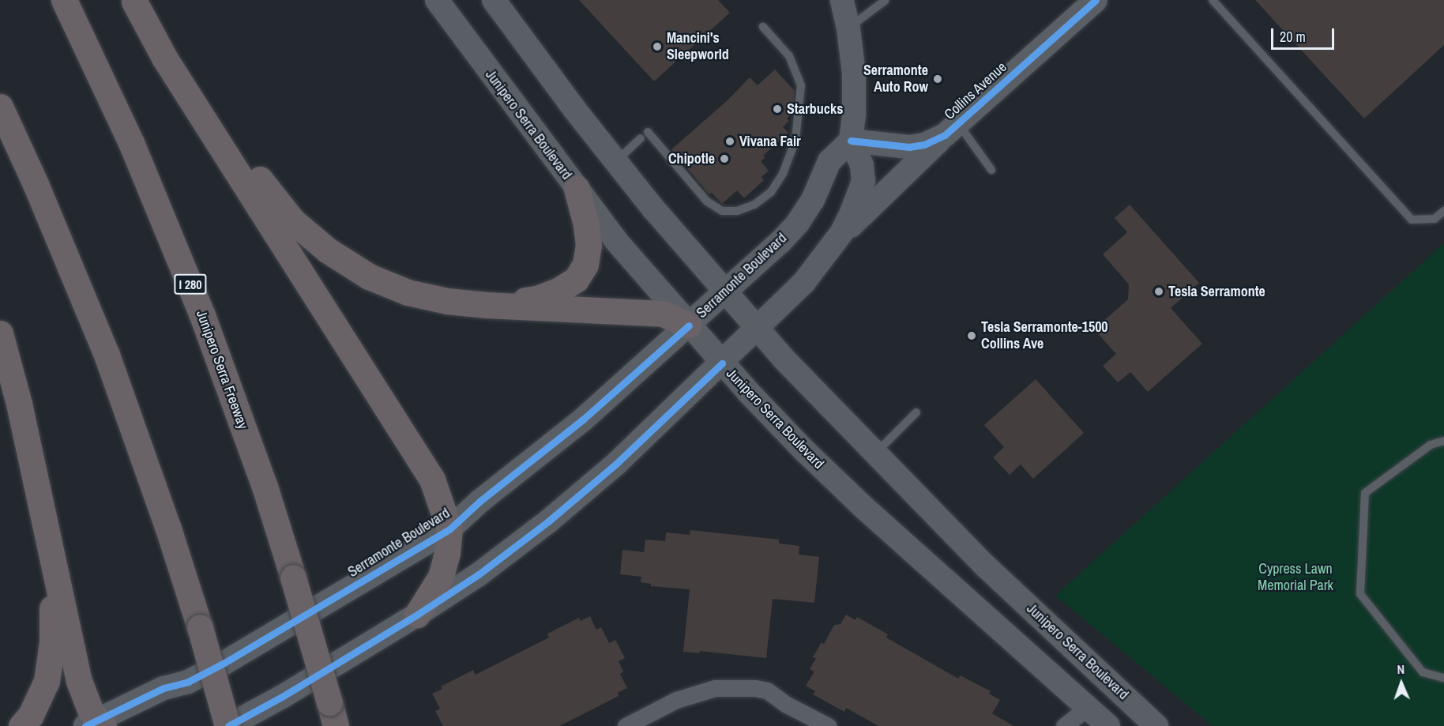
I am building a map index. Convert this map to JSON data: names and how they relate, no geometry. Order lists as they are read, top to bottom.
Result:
{
  "streets": {
    "highway": ["I 280", "Junipero Serra Freeway"],
    "main road": ["Collins Avenue", "Junipero Serra Boulevard", "Serramonte Boulevard"]
  },
  "crossings": [
    ["Collins Avenue", "Serramonte Boulevard"],
    ["Junipero Serra Boulevard", "Serramonte Boulevard"]
  ],
  "parks": ["Cypress Lawn Memorial Park"],
  "places": [
    "Mancini's Sleepworld",
    "Serramonte Auto Row",
    "Starbucks",
    "Vivana Fair",
    "Chipotle",
    "Tesla Serramonte",
    "Tesla Serramonte-1500 Collins Ave"
  ],
  "scale_bar": "20 m",
  "north": "top"
}
